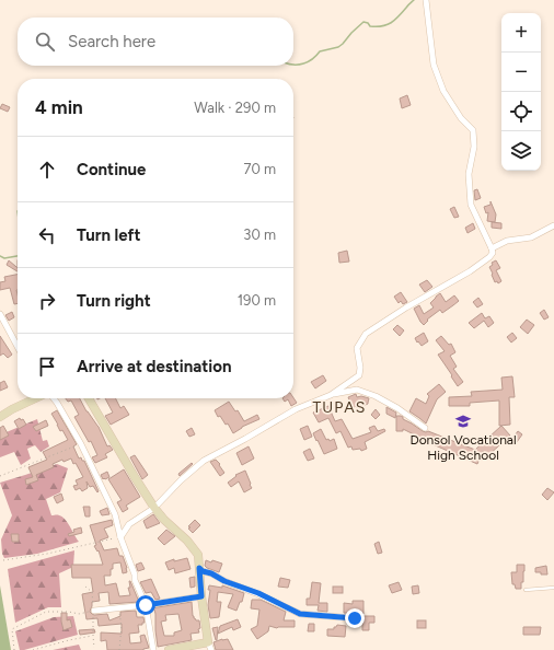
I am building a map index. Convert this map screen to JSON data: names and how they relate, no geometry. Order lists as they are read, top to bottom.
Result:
{
  "districts": ["TUPAS"],
  "places": {
    "school or university": ["Donsol Vocational High School"]
  },
  "page": {
    "map_buttons": ["+", "−"],
    "search": "Search here",
    "heading": ["4 min", "Walk · 290 m"],
    "list": [
      ["Continue", "70 m"],
      ["Turn left", "30 m"],
      ["Turn right", "190 m"],
      "Arrive at destination"
    ]
  }
}
